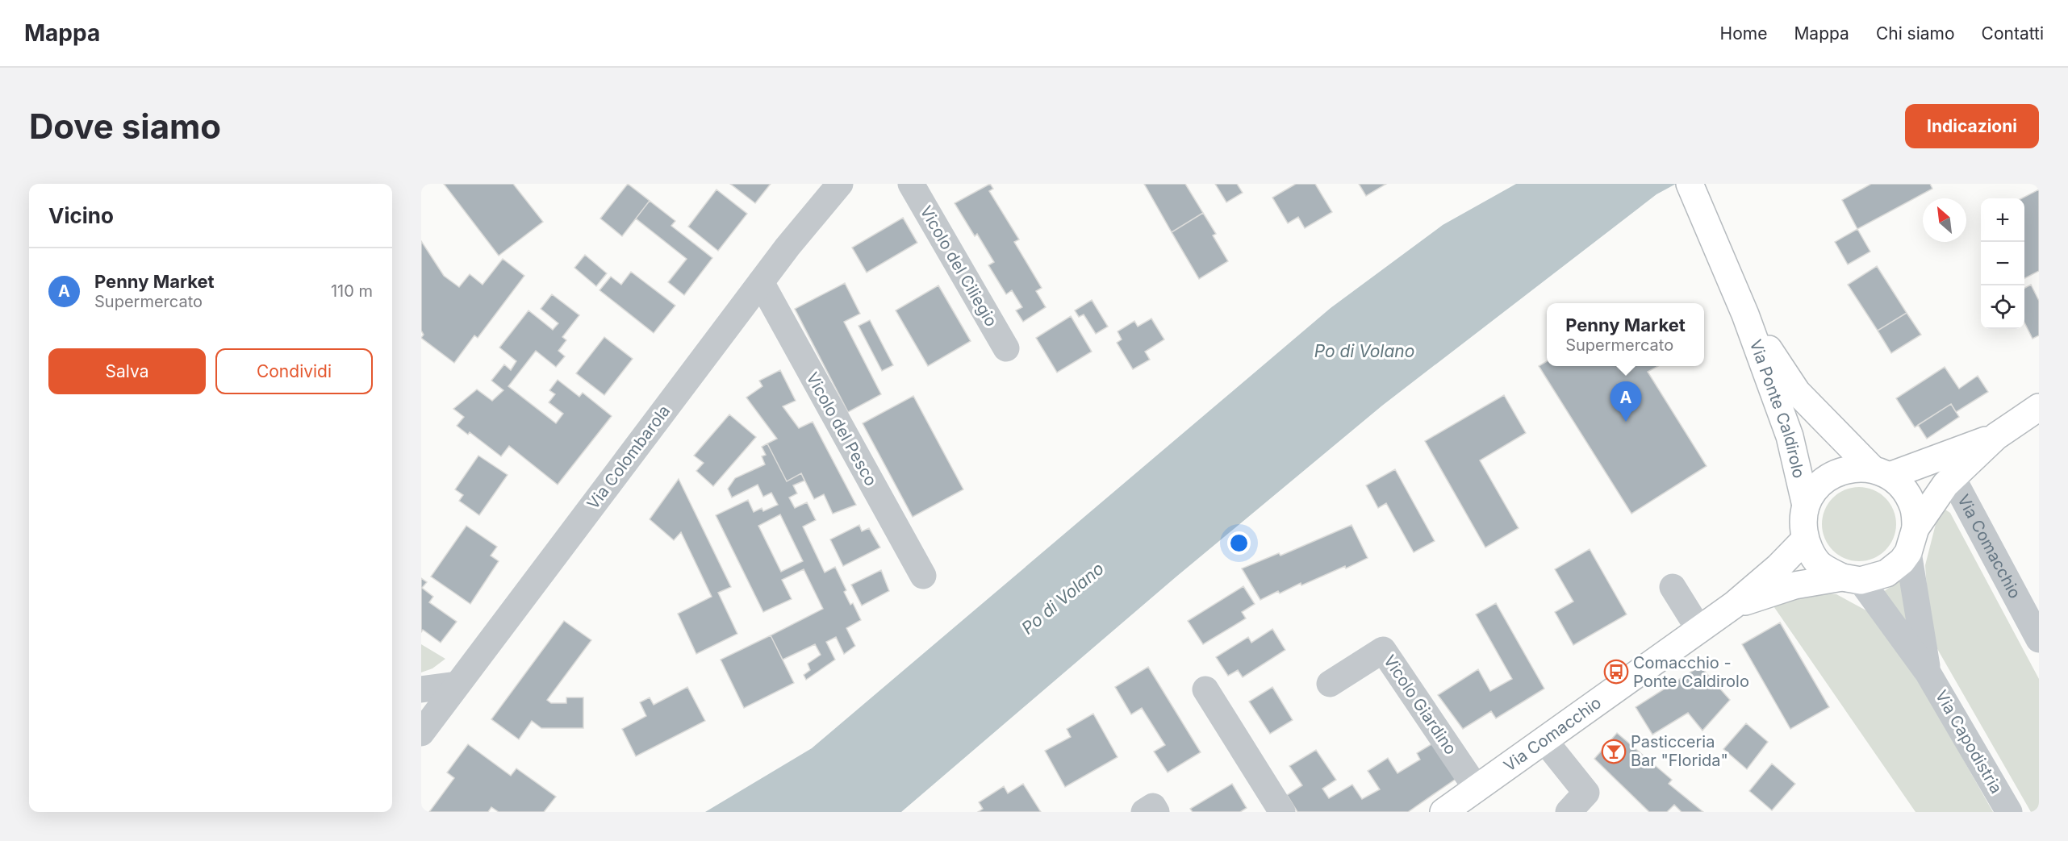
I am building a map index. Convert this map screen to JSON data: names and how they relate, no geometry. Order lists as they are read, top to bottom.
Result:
{
  "streets": {
    "main road": ["Via Ponte Caldirolo", "Via Comacchio"],
    "street": [
      "Vicolo del Ciliegio",
      "Vicolo del Pesco",
      "Via Colombarola",
      "Vicolo Giardino",
      "Via Capodistria"
    ]
  },
  "crossings": [
    ["Via Ponte Caldirolo", "Via Comacchio"],
    ["Via Ponte Caldirolo", "Via Capodistria"],
    ["Vicolo del Pesco", "Via Colombarola"],
    ["Via Comacchio", "Vicolo Giardino"],
    ["Via Comacchio", "Via Capodistria"]
  ],
  "water": ["Po di Volano"],
  "places": {
    "bus stop": ["Comacchio - Ponte Caldirolo"],
    "bar": ["Pasticceria Bar \"Florida\""]
  },
  "north": "top left",
  "page": {
    "header": "Mappa",
    "nav": [
      "Home",
      "Mappa",
      "Chi siamo",
      "Contatti"
    ],
    "buttons": [
      "Indicazioni",
      ["Salva", "Condividi"]
    ],
    "title": "Dove siamo",
    "heading": "Vicino",
    "map_buttons": ["+", "−"],
    "list": [
      {
        "mark": "A",
        "name": "Penny Market",
        "note": "Supermercato",
        "value": "110 m"
      }
    ],
    "popup": ["Penny Market", "Supermercato"],
    "pins": "A"
  }
}
